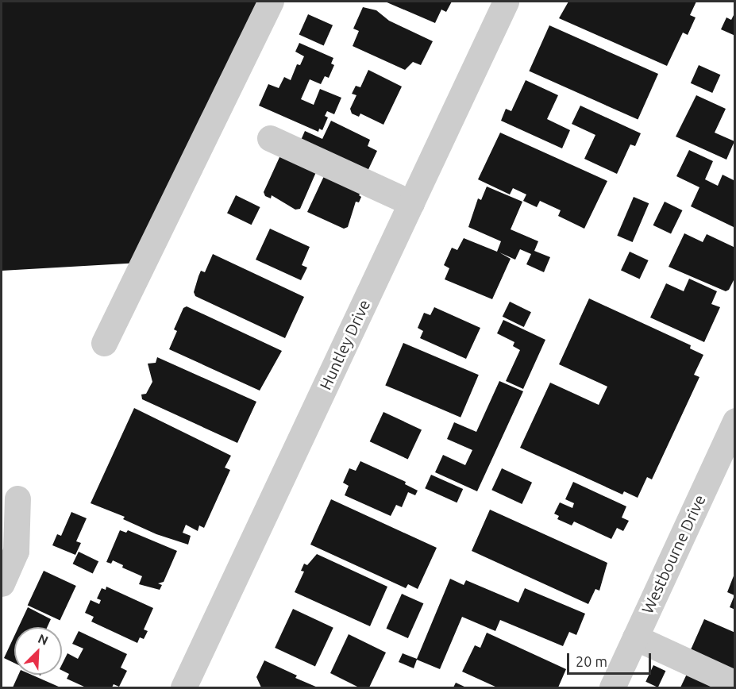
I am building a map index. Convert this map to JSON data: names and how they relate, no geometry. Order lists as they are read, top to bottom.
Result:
{
  "streets": {
    "street": ["Huntley Drive", "Westbourne Drive"]
  },
  "scale_bar": "20 m",
  "north": "top right"
}
